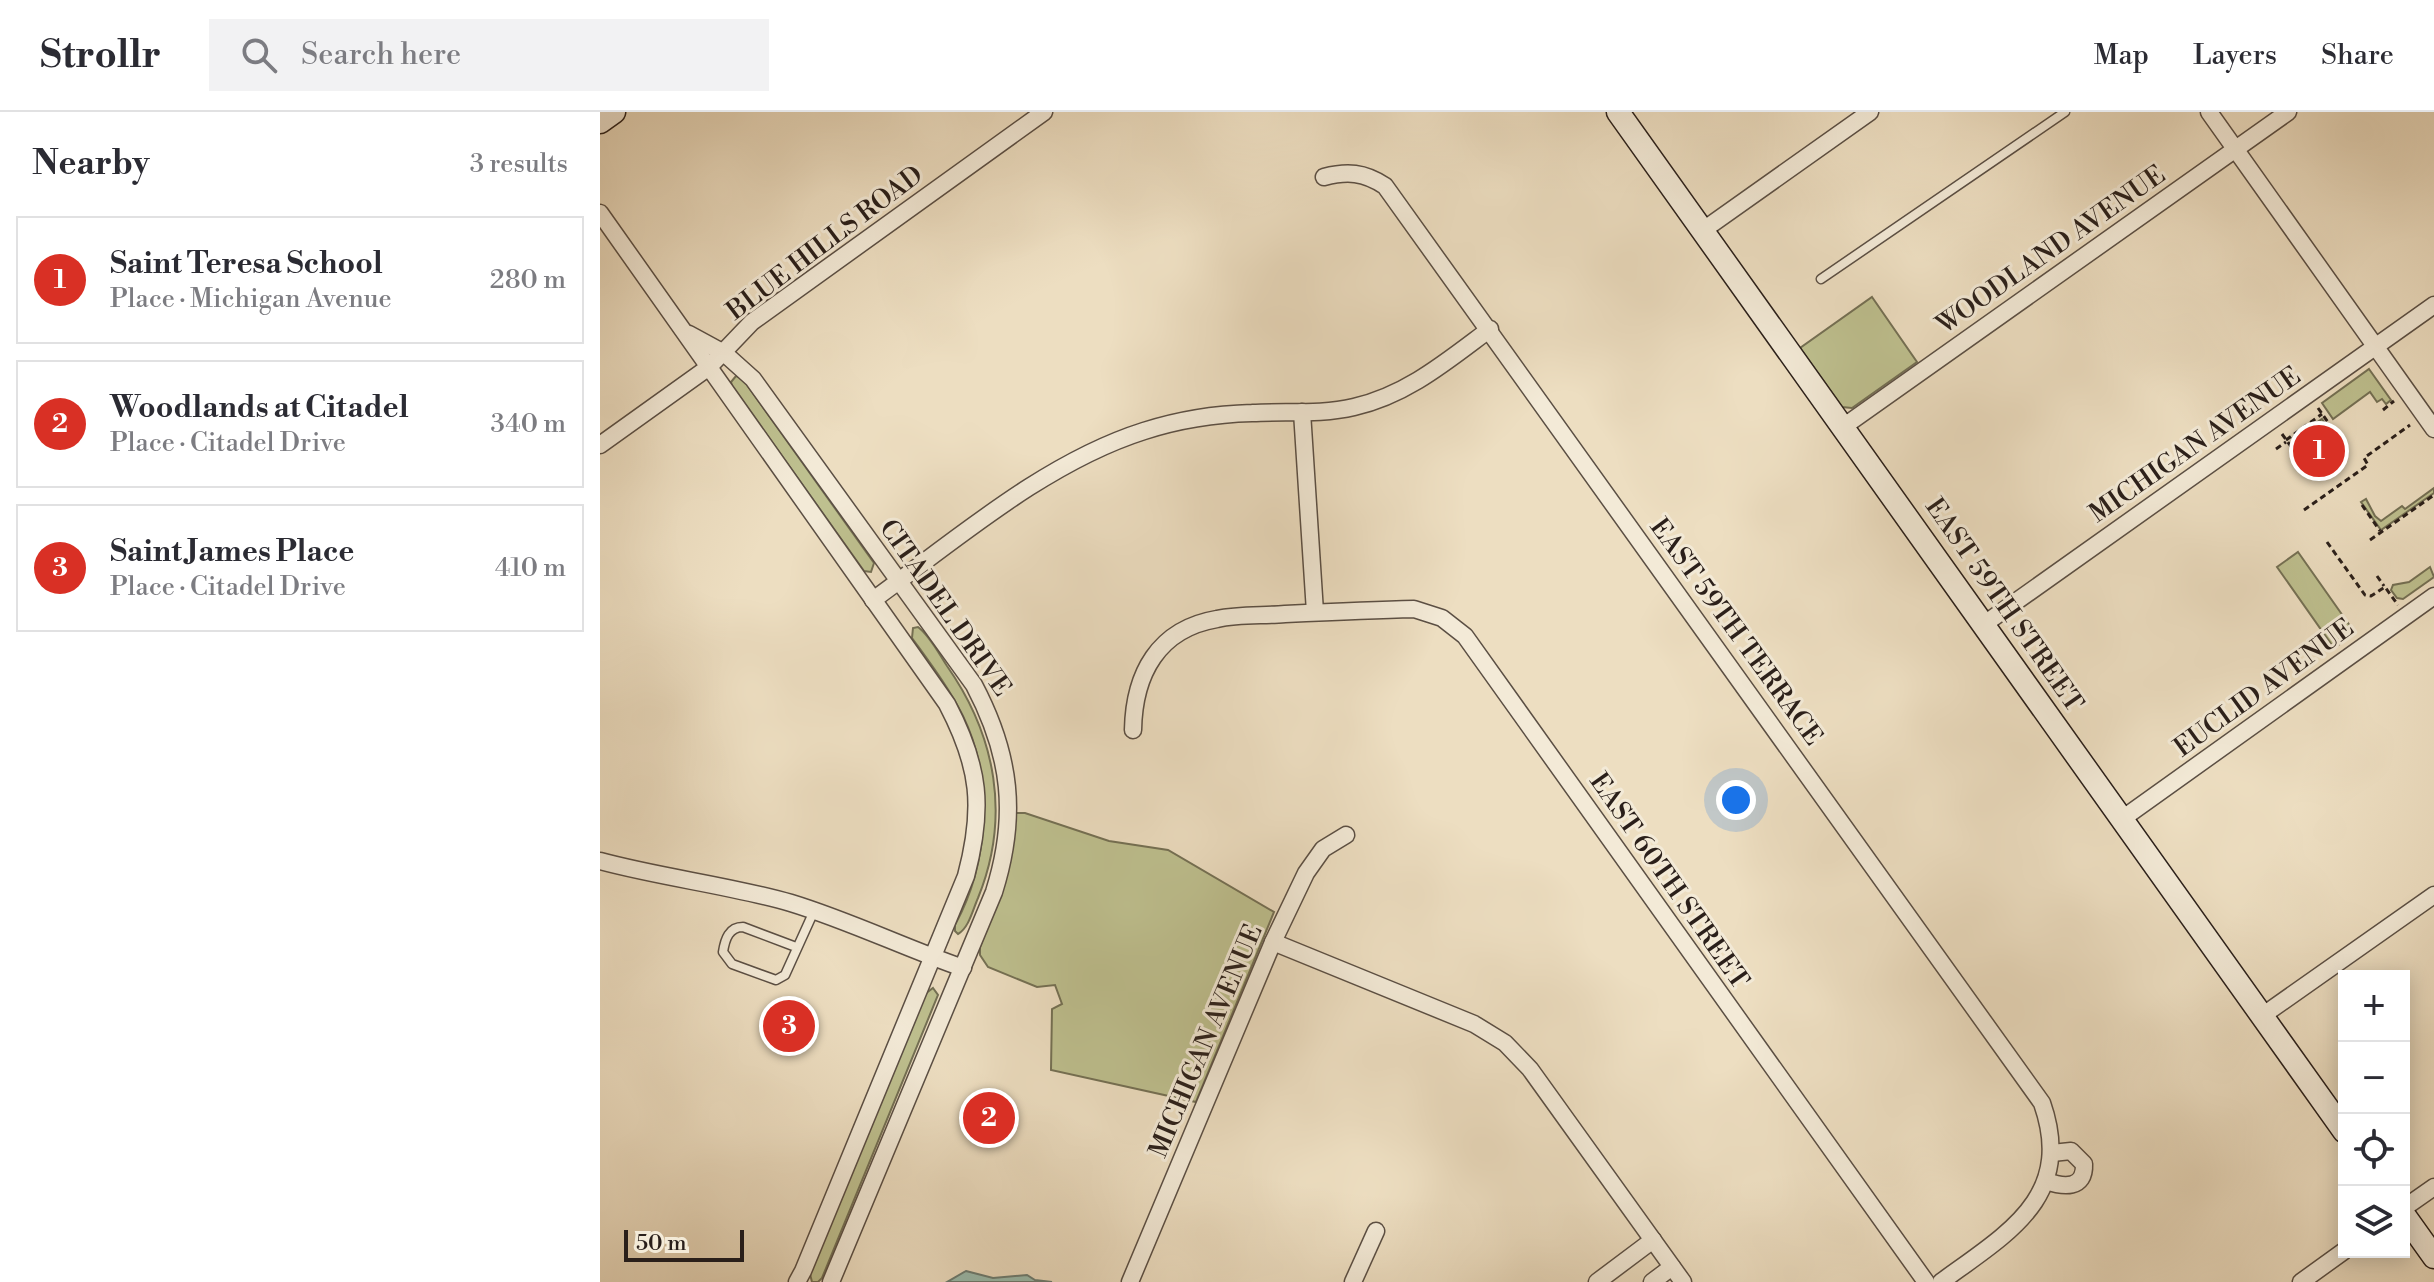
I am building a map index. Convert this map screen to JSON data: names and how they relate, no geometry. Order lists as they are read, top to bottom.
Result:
{
  "streets": {
    "street": [
      "BLUE HILLS ROAD",
      "WOODLAND AVENUE",
      "MICHIGAN AVENUE",
      "EAST 59TH STREET",
      "CITADEL DRIVE",
      "EAST 59TH TERRACE",
      "EUCLID AVENUE",
      "EAST 60TH STREET"
    ]
  },
  "crossings": [
    ["BLUE HILLS ROAD", "CITADEL DRIVE"],
    ["WOODLAND AVENUE", "EAST 59TH STREET"],
    ["MICHIGAN AVENUE", "EAST 59TH STREET"],
    ["EAST 59TH STREET", "EUCLID AVENUE"]
  ],
  "scale_bar": "50 m",
  "page": {
    "header": "Strollr",
    "search": "Search here",
    "nav": ["Map", "Layers", "Share"],
    "heading": ["Nearby", "3 results"],
    "list": [
      {
        "mark": "1",
        "name": "Saint Teresa School",
        "note": "Place · Michigan Avenue",
        "value": "280 m"
      },
      {
        "mark": "2",
        "name": "Woodlands at Citadel",
        "note": "Place · Citadel Drive",
        "value": "340 m"
      },
      {
        "mark": "3",
        "name": "Saint James Place",
        "note": "Place · Citadel Drive",
        "value": "410 m"
      }
    ],
    "pins": ["1", "3", "2"],
    "map_buttons": ["+", "−"],
    "scale": "50 m"
  }
}
